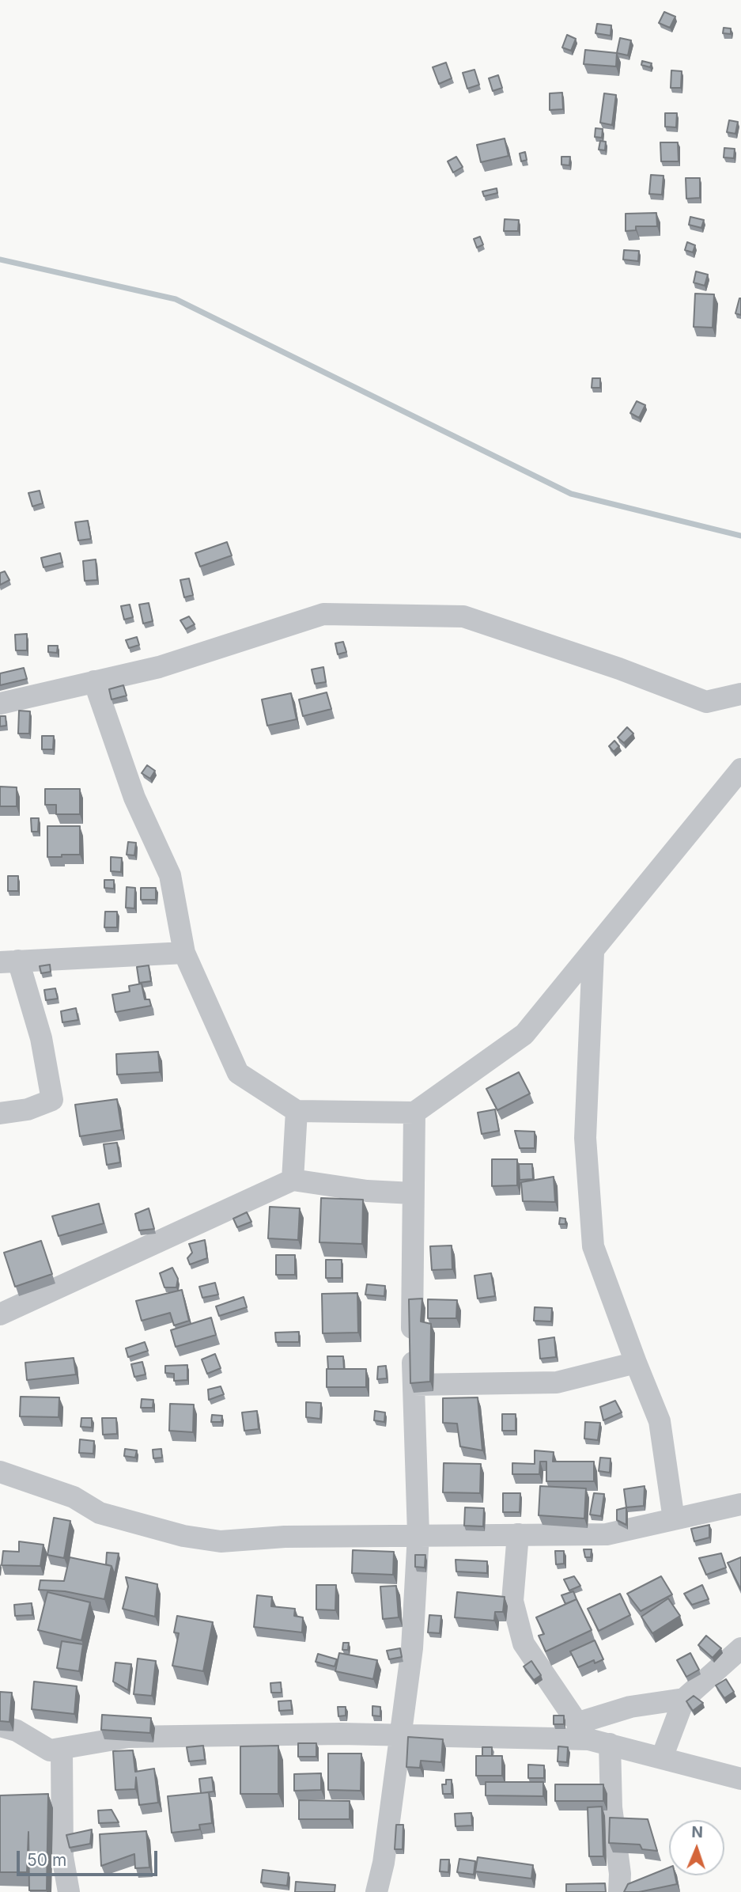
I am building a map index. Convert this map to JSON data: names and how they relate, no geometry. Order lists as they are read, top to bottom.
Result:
{
  "scale_bar": "50 m",
  "north": "top"
}
